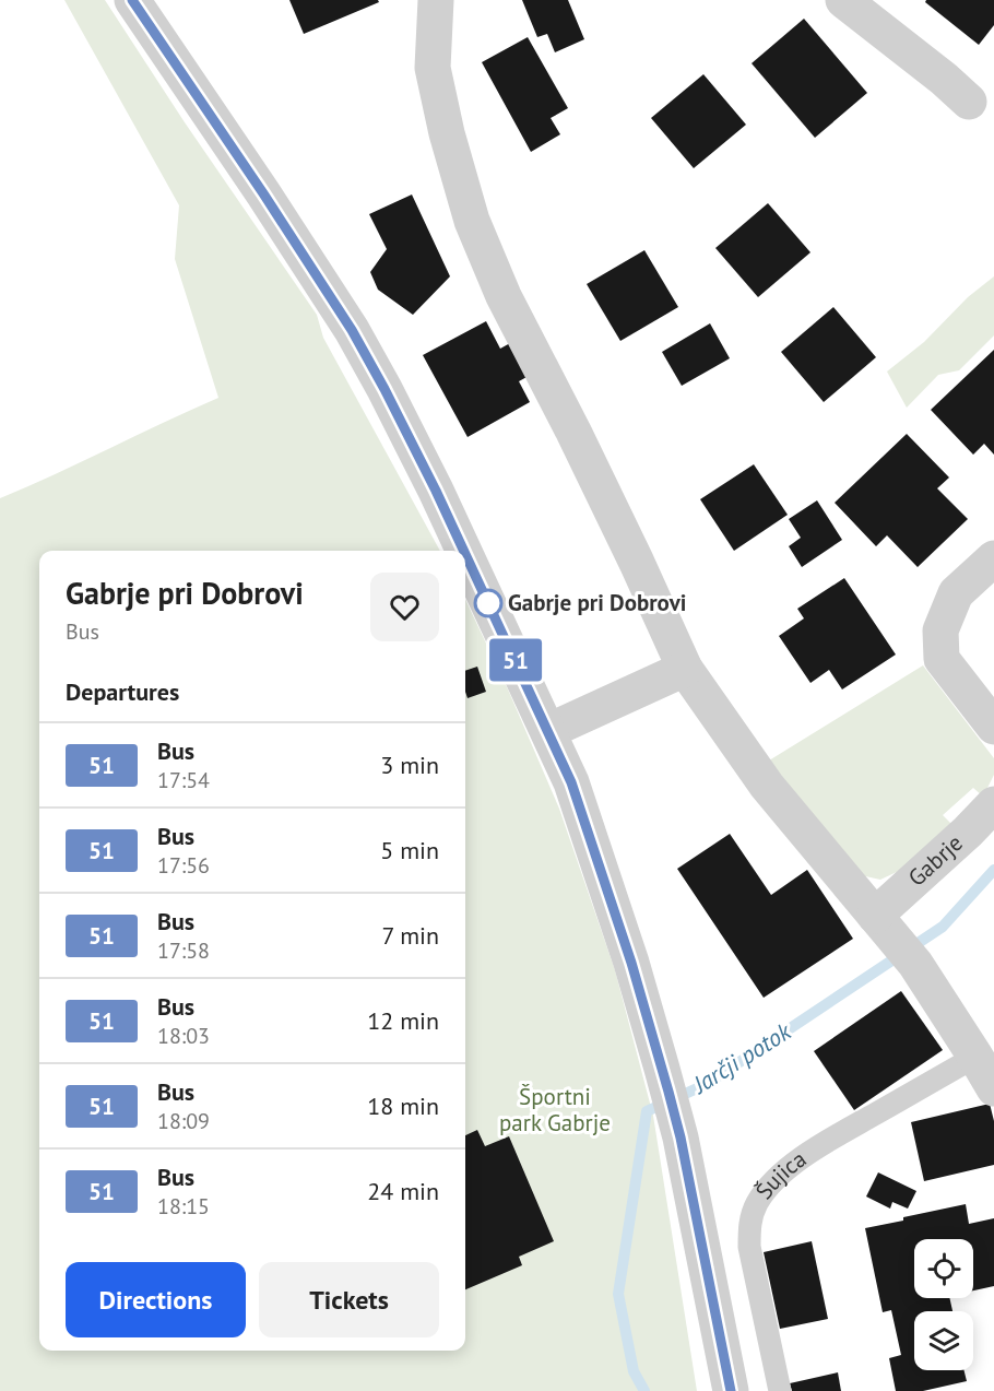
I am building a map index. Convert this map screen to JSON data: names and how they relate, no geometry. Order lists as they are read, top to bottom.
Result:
{
  "streets": {
    "street": ["Gabrje"],
    "lane": ["Šujica"]
  },
  "water": ["Jarčji potok"],
  "parks": ["Športni park Gabrje"],
  "places": ["Gabrje pri Dobrovi"],
  "lines": ["bus line 51"],
  "page": {
    "on_map": "51",
    "heading": [
      ["Gabrje pri Dobrovi", "Bus"],
      "Departures"
    ],
    "list": [
      {
        "mark": "51",
        "name": "Bus",
        "note": "17:54",
        "value": "3 min"
      },
      {
        "mark": "51",
        "name": "Bus",
        "note": "17:56",
        "value": "5 min"
      },
      {
        "mark": "51",
        "name": "Bus",
        "note": "17:58",
        "value": "7 min"
      },
      {
        "mark": "51",
        "name": "Bus",
        "note": "18:03",
        "value": "12 min"
      },
      {
        "mark": "51",
        "name": "Bus",
        "note": "18:09",
        "value": "18 min"
      },
      {
        "mark": "51",
        "name": "Bus",
        "note": "18:15",
        "value": "24 min"
      }
    ],
    "buttons": ["Directions", "Tickets"]
  }
}
